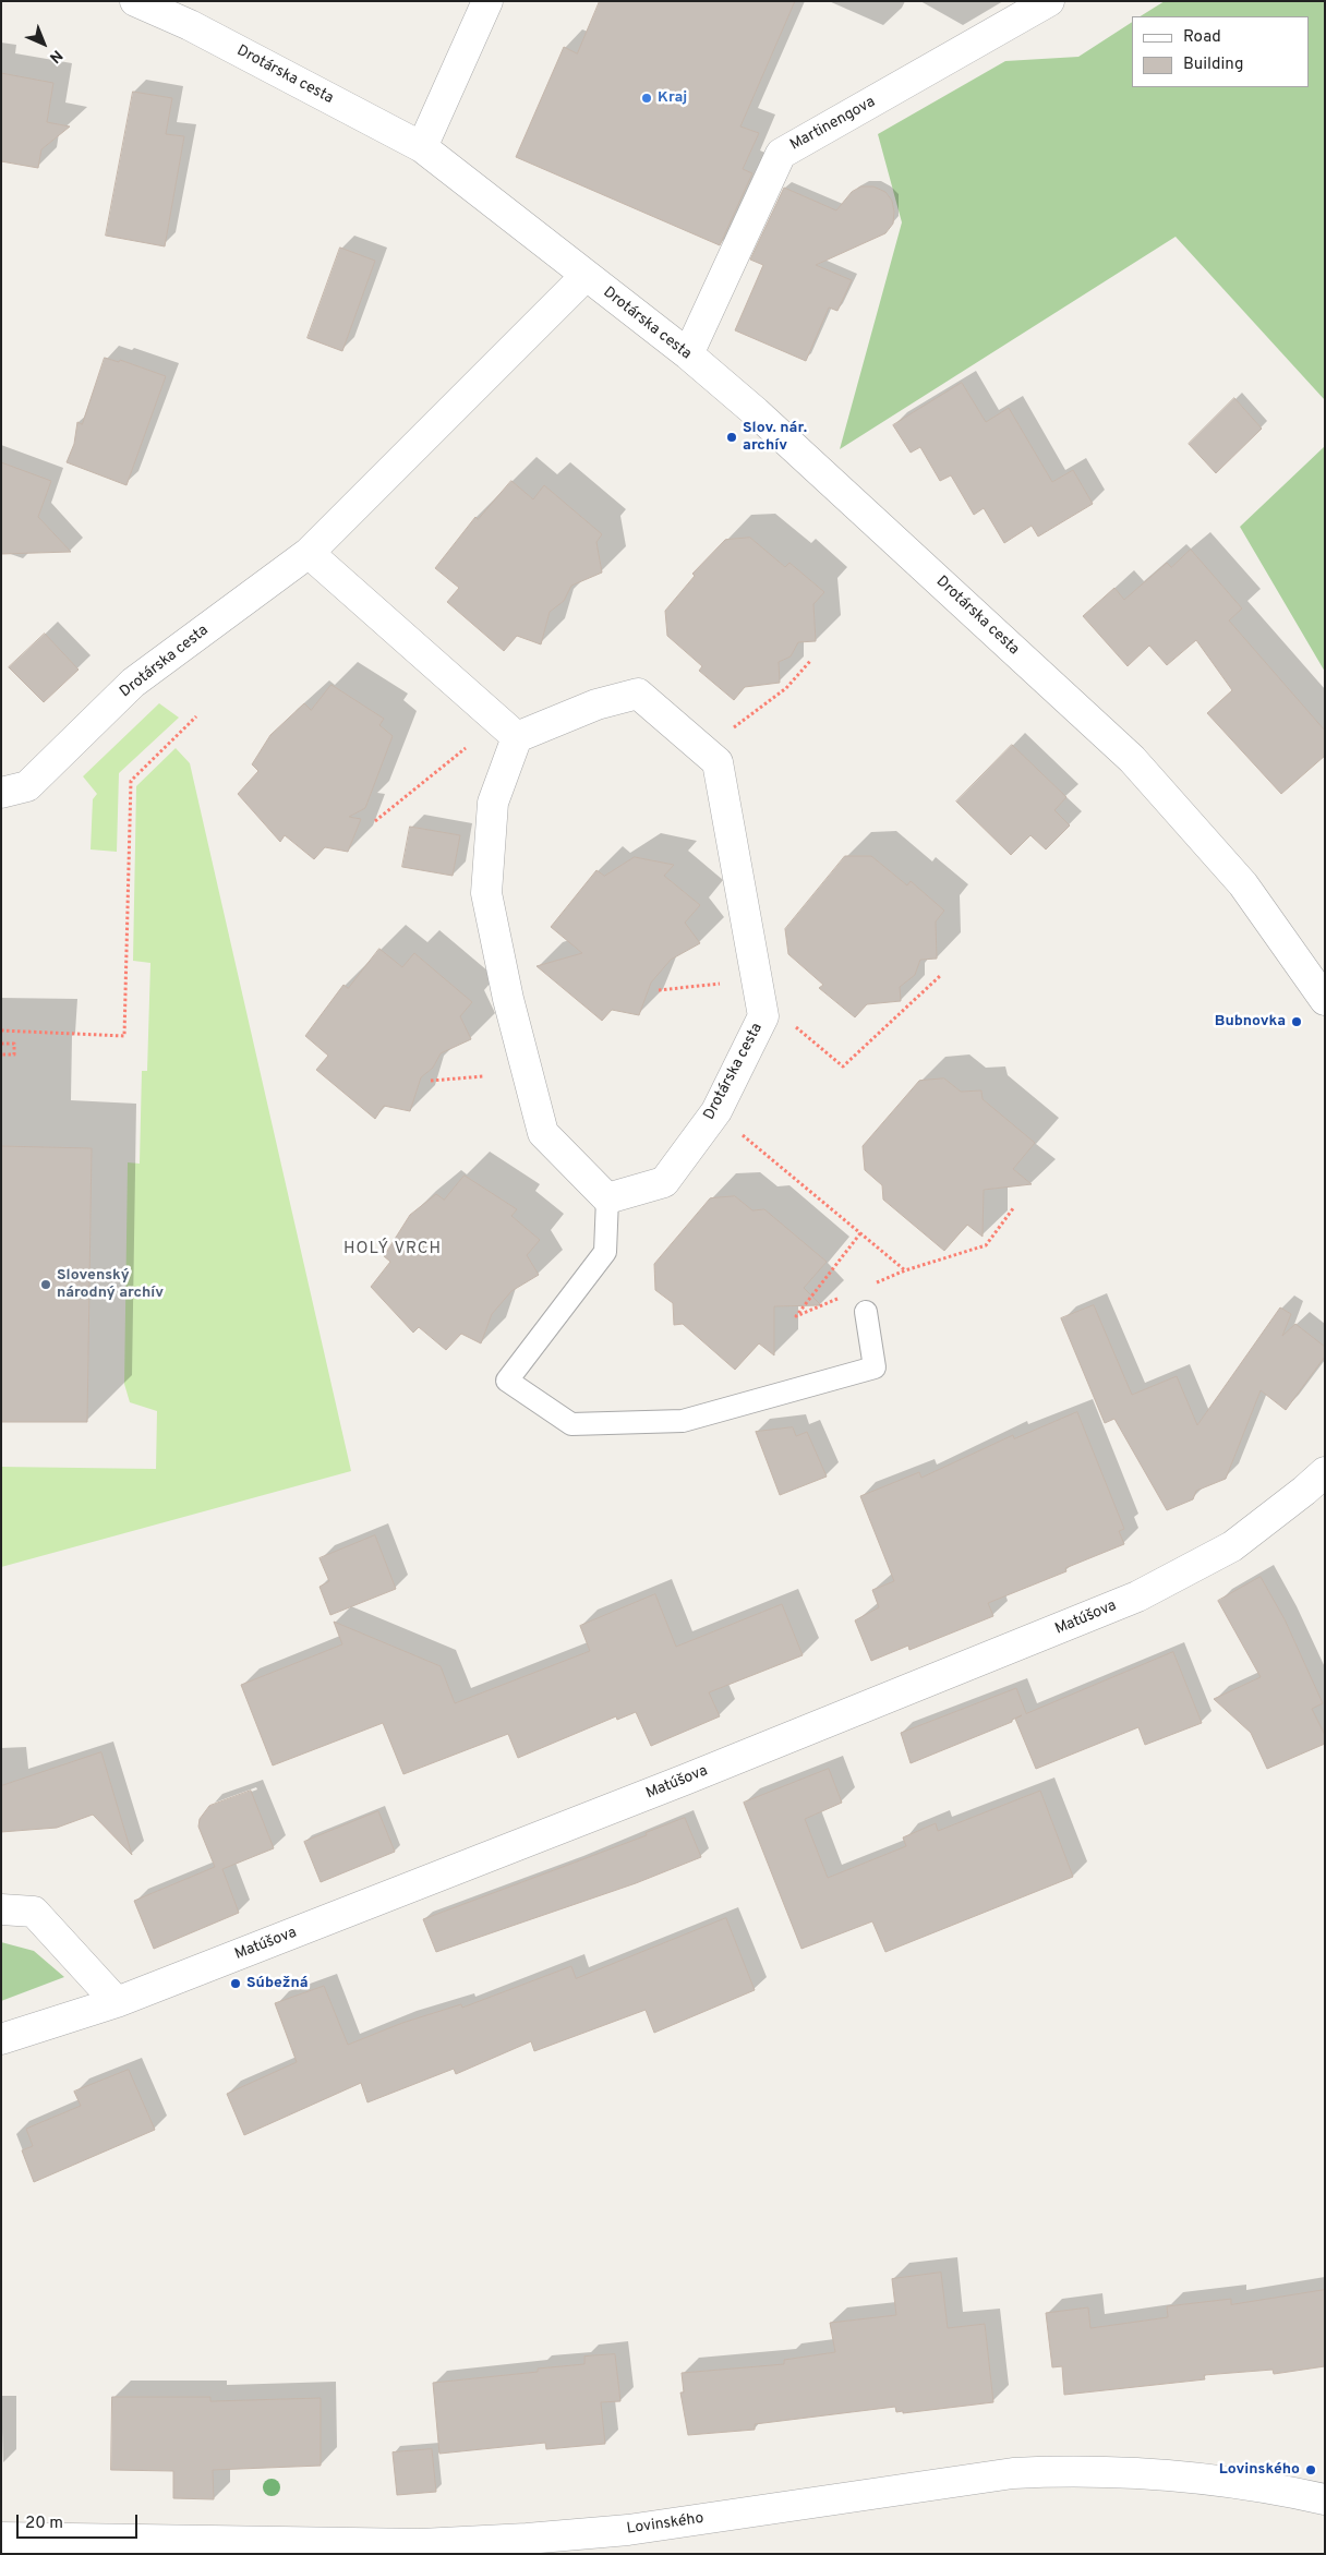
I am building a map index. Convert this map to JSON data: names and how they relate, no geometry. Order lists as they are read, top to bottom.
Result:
{
  "streets": {
    "street": [
      "Drotárska cesta",
      "Martinengova",
      "Matúšova",
      "Lovinského"
    ]
  },
  "crossings": [
    ["Drotárska cesta", "Martinengova"]
  ],
  "districts": ["HOLÝ VRCH"],
  "places": [
    "Kraj",
    "Slov. nár. archív",
    "Bubnovka",
    "Slovenský národný archív",
    "Súbežná",
    "Lovinského"
  ],
  "legend": ["Road", "Building"],
  "scale_bar": "20 m",
  "north": "bottom right"
}
